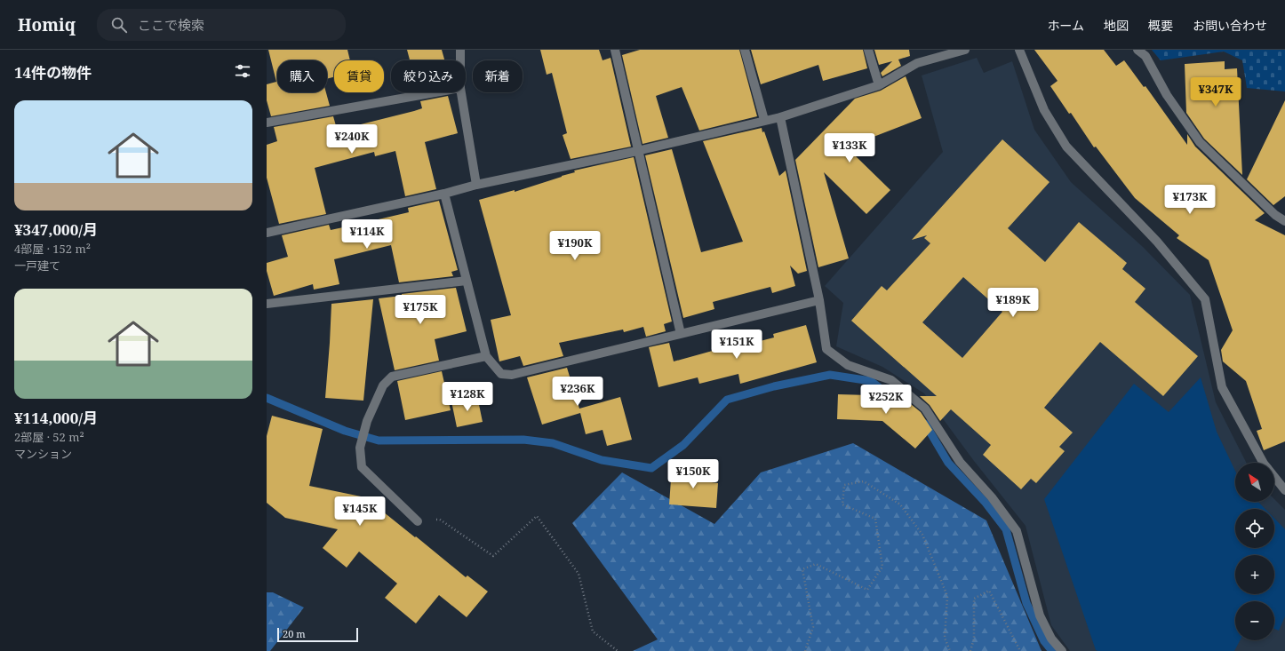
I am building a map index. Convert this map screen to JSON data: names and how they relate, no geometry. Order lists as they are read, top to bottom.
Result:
{
  "scale_bar": "20 m",
  "north": "top left",
  "page": {
    "header": "Homiq",
    "search": "ここで検索",
    "nav": [
      "ホーム",
      "地図",
      "概要",
      "お問い合わせ"
    ],
    "heading": "14件の物件",
    "chip": [
      "購入",
      "賃貸",
      "絞り込み",
      "新着"
    ],
    "price": [
      "¥347K",
      "¥240K",
      "¥133K",
      "¥173K",
      "¥114K",
      "¥190K",
      "¥189K",
      "¥175K",
      "¥151K",
      "¥236K",
      "¥128K",
      "¥252K",
      "¥150K",
      "¥145K"
    ],
    "list": [
      {
        "name": "¥347,000/月",
        "note": "4部屋 · 152 m² · 一戸建て"
      },
      {
        "name": "¥114,000/月",
        "note": "2部屋 · 52 m² · マンション"
      }
    ],
    "map_buttons": ["+", "−"],
    "scale": "20 m"
  }
}
